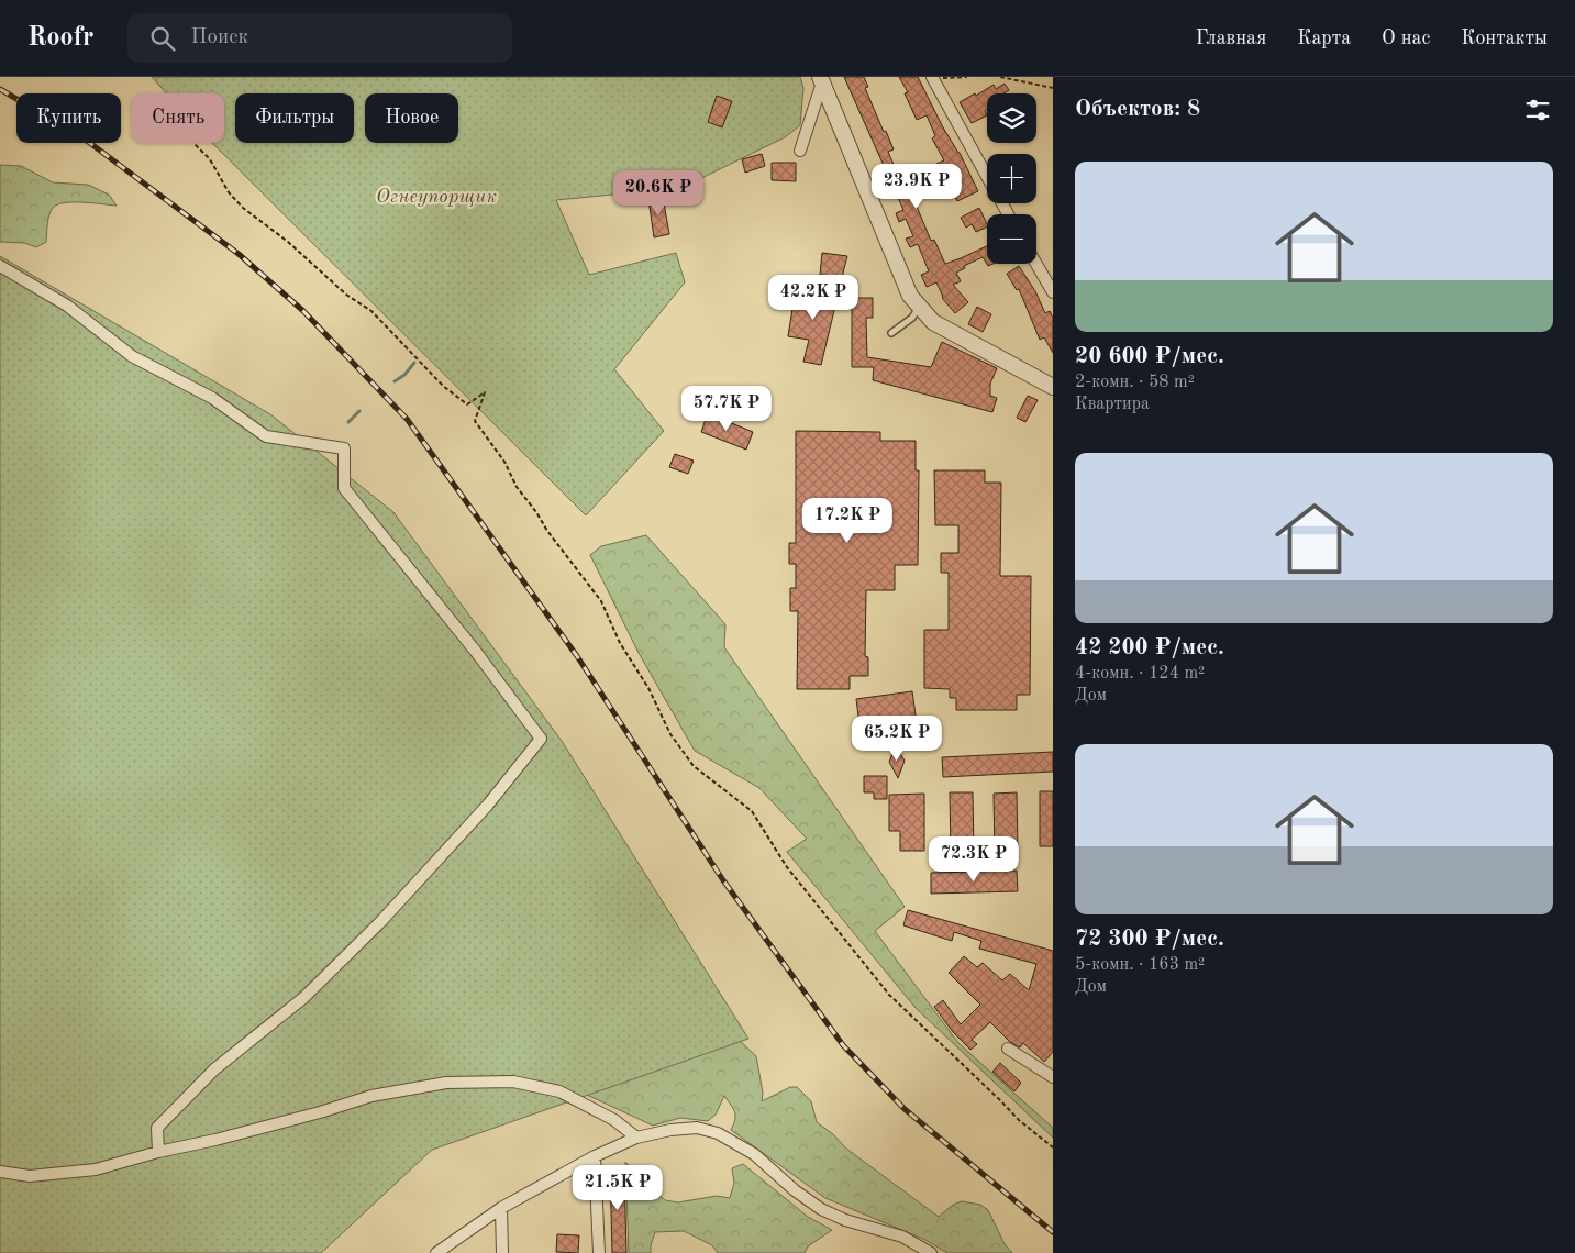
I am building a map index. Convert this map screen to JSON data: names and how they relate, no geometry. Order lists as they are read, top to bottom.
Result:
{
  "parks": ["Огнеупорщик"],
  "page": {
    "header": "Roofr",
    "search": "Поиск",
    "nav": [
      "Главная",
      "Карта",
      "О нас",
      "Контакты"
    ],
    "heading": "Объектов: 8",
    "map_buttons": ["+", "−"],
    "chip": [
      "Купить",
      "Снять",
      "Фильтры",
      "Новое"
    ],
    "list": [
      {
        "name": "20 600 ₽/мес.",
        "note": "2-комн. · 58 m² · Квартира"
      },
      {
        "name": "42 200 ₽/мес.",
        "note": "4-комн. · 124 m² · Дом"
      },
      {
        "name": "72 300 ₽/мес.",
        "note": "5-комн. · 163 m² · Дом"
      }
    ],
    "price": [
      "23.9K ₽",
      "20.6K ₽",
      "42.2K ₽",
      "57.7K ₽",
      "17.2K ₽",
      "65.2K ₽",
      "72.3K ₽",
      "21.5K ₽"
    ]
  }
}
